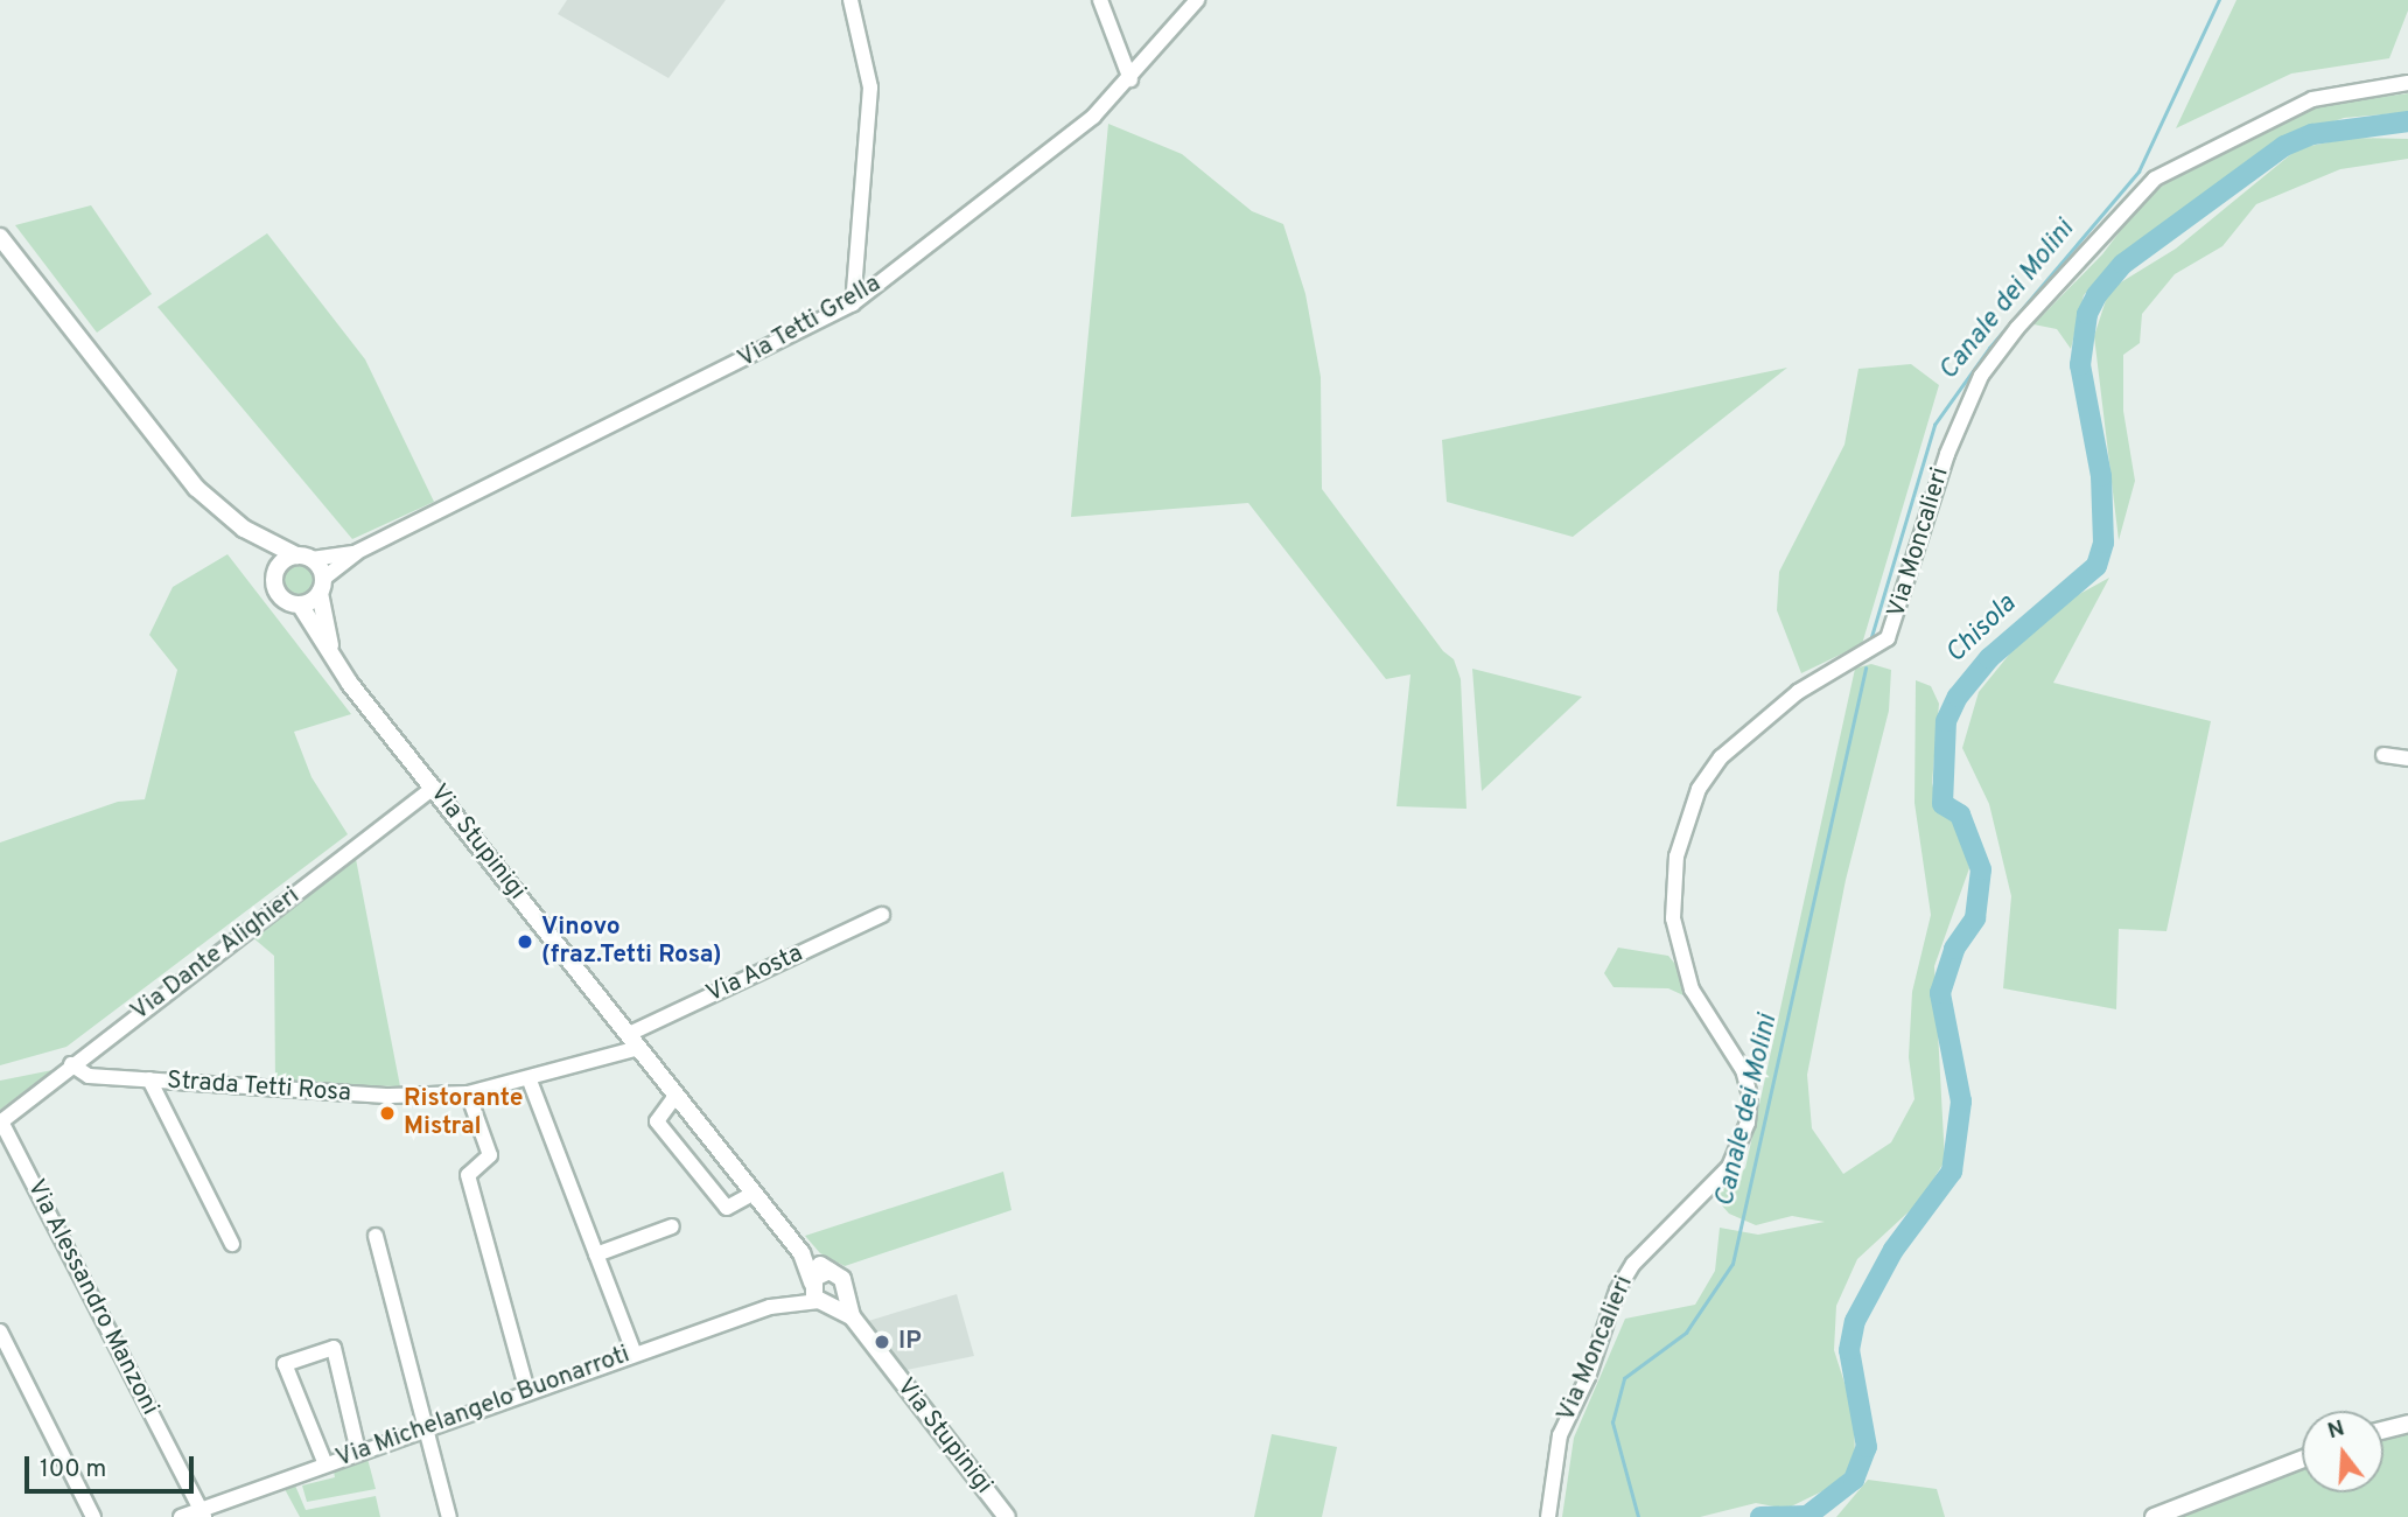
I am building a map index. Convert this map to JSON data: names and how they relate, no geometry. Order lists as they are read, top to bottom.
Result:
{
  "streets": {
    "street": [
      "Via Tetti Grella",
      "Via Moncalieri",
      "Via Stupinigi",
      "Via Dante Alighieri",
      "Via Aosta",
      "Strada Tetti Rosa",
      "Via Alessandro Manzoni",
      "Via Michelangelo Buonarroti"
    ]
  },
  "crossings": [
    ["Via Tetti Grella", "Via Stupinigi"],
    ["Via Stupinigi", "Via Dante Alighieri"],
    ["Via Stupinigi", "Via Aosta"],
    ["Via Stupinigi", "Strada Tetti Rosa"],
    ["Via Stupinigi", "Via Michelangelo Buonarroti"],
    ["Via Dante Alighieri", "Strada Tetti Rosa"],
    ["Via Dante Alighieri", "Via Alessandro Manzoni"],
    ["Via Aosta", "Strada Tetti Rosa"],
    ["Via Alessandro Manzoni", "Via Michelangelo Buonarroti"]
  ],
  "water": ["Canale dei Molini", "Chisola"],
  "places": ["Vinovo (fraz.Tetti Rosa)", "Ristorante Mistral", "IP"],
  "scale_bar": "100 m",
  "north": "top"
}
